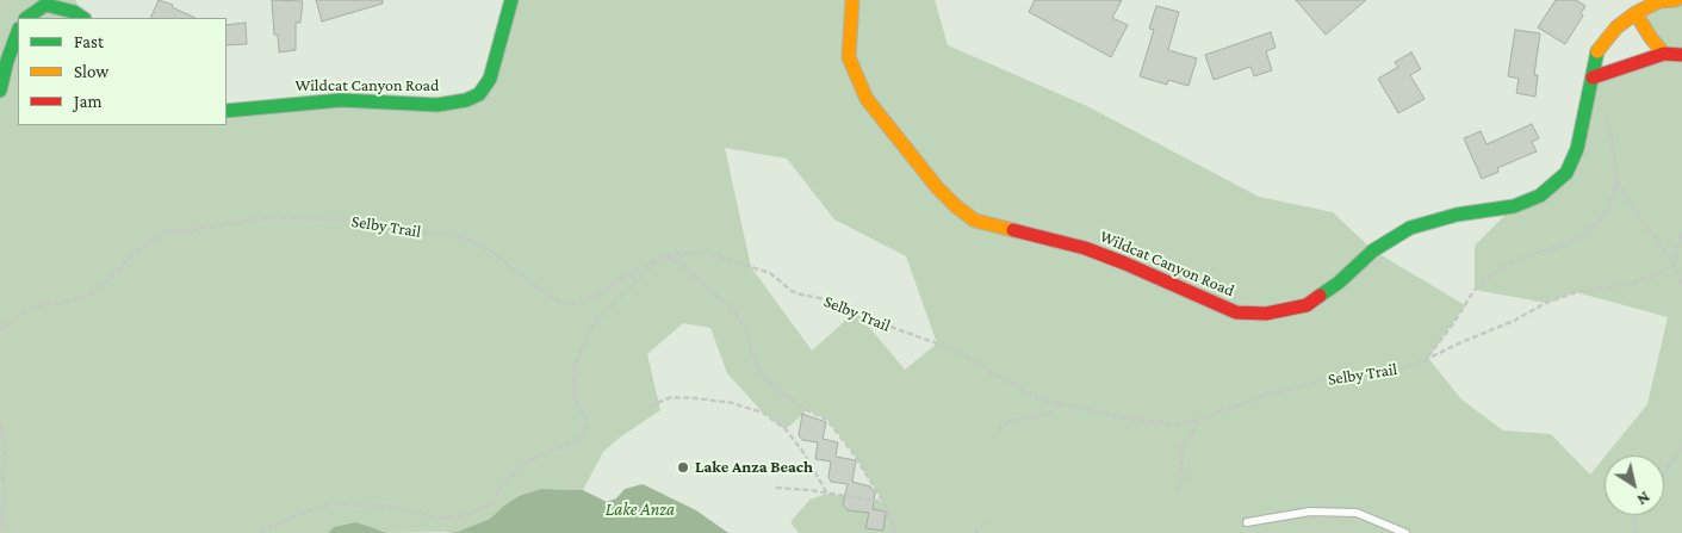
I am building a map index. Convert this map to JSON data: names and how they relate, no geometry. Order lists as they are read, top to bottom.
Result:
{
  "streets": {
    "street": ["Wildcat Canyon Road"],
    "path": ["Selby Trail"]
  },
  "water": ["Lake Anza"],
  "places": ["Lake Anza Beach"],
  "legend": ["Fast", "Slow", "Jam"],
  "north": "bottom right"
}
